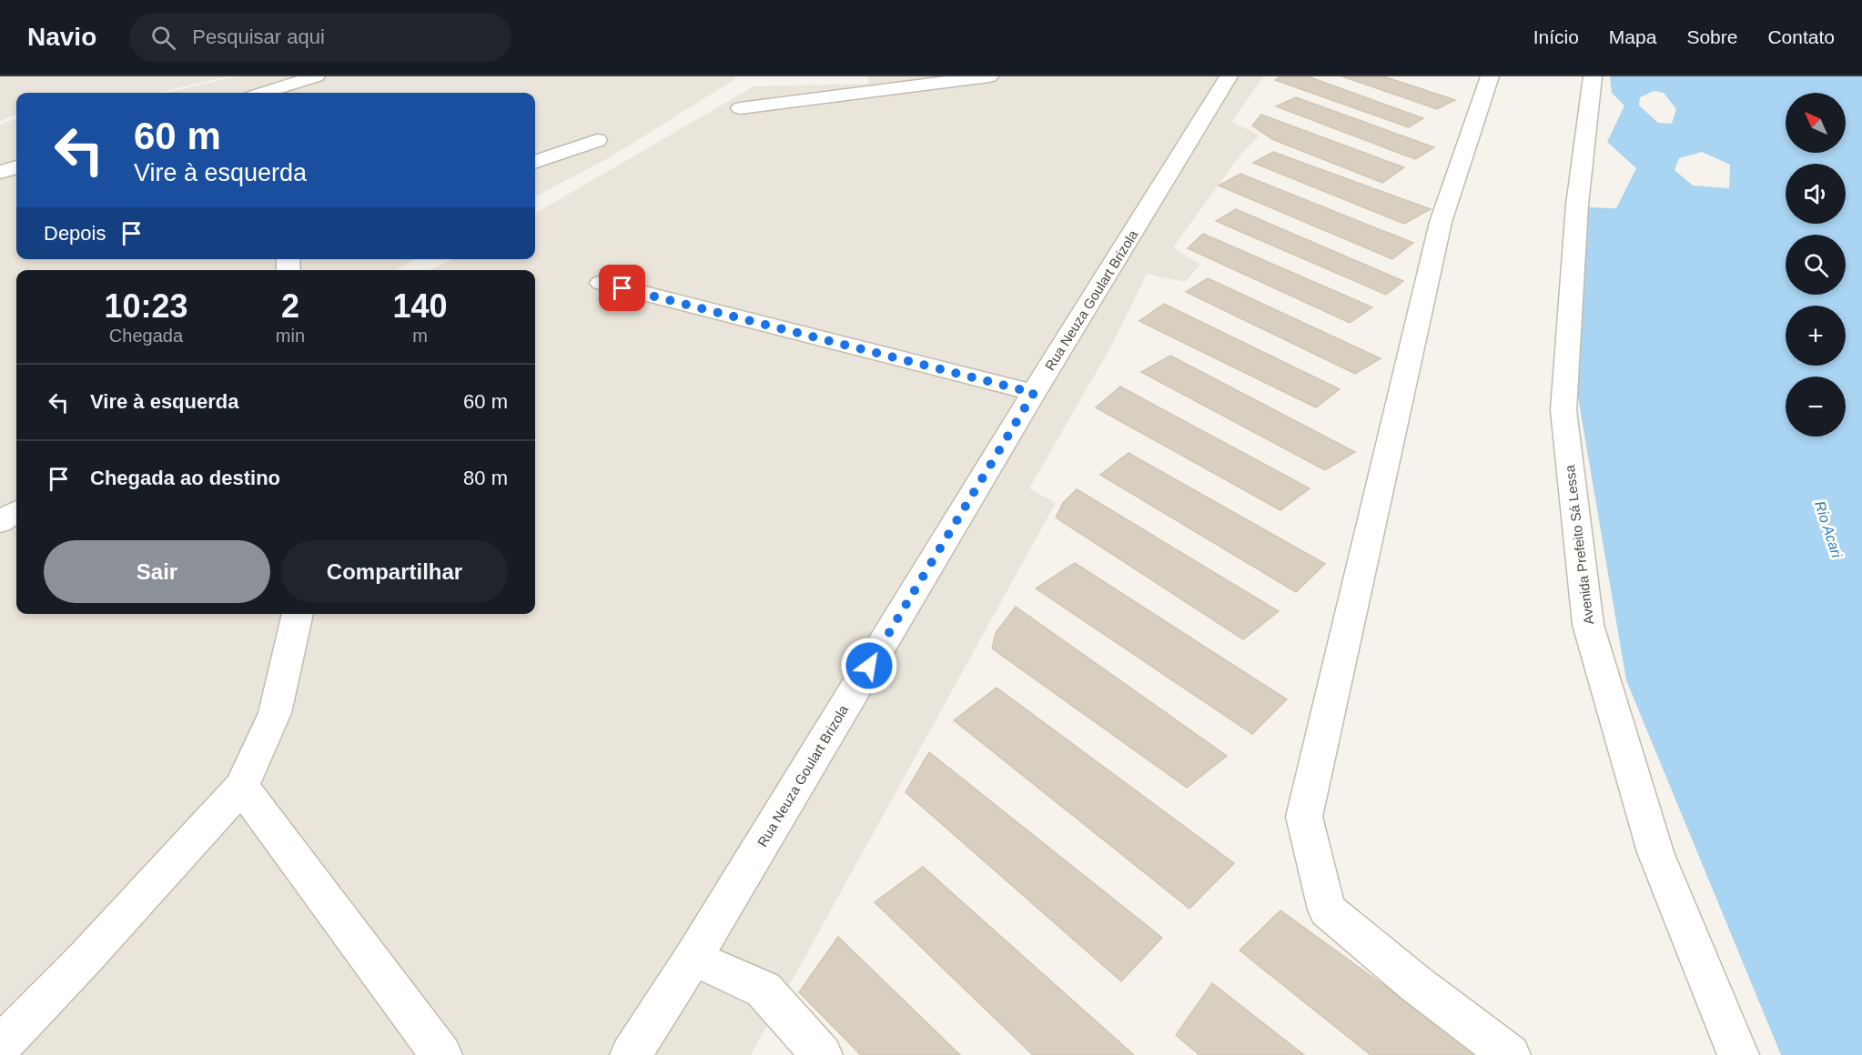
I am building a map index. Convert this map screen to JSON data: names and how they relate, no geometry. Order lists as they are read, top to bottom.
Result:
{
  "streets": {
    "street": ["Rua Neuza Goulart Brizola", "Avenida Prefeito Sá Lessa"]
  },
  "water": ["Rio Acari"],
  "north": "top left",
  "page": {
    "header": "Navio",
    "search": "Pesquisar aqui",
    "nav": [
      "Início",
      "Mapa",
      "Sobre",
      "Contato"
    ],
    "map_buttons": ["+", "−"],
    "turn": ["60 m", "Vire à esquerda"],
    "then": "Depois",
    "eta": [
      "10:23",
      "Chegada",
      "2",
      "min",
      "140",
      "m"
    ],
    "list": [
      {
        "name": "Vire à esquerda",
        "value": "60 m"
      },
      {
        "name": "Chegada ao destino",
        "value": "80 m"
      }
    ],
    "buttons": ["Sair", "Compartilhar"]
  }
}
